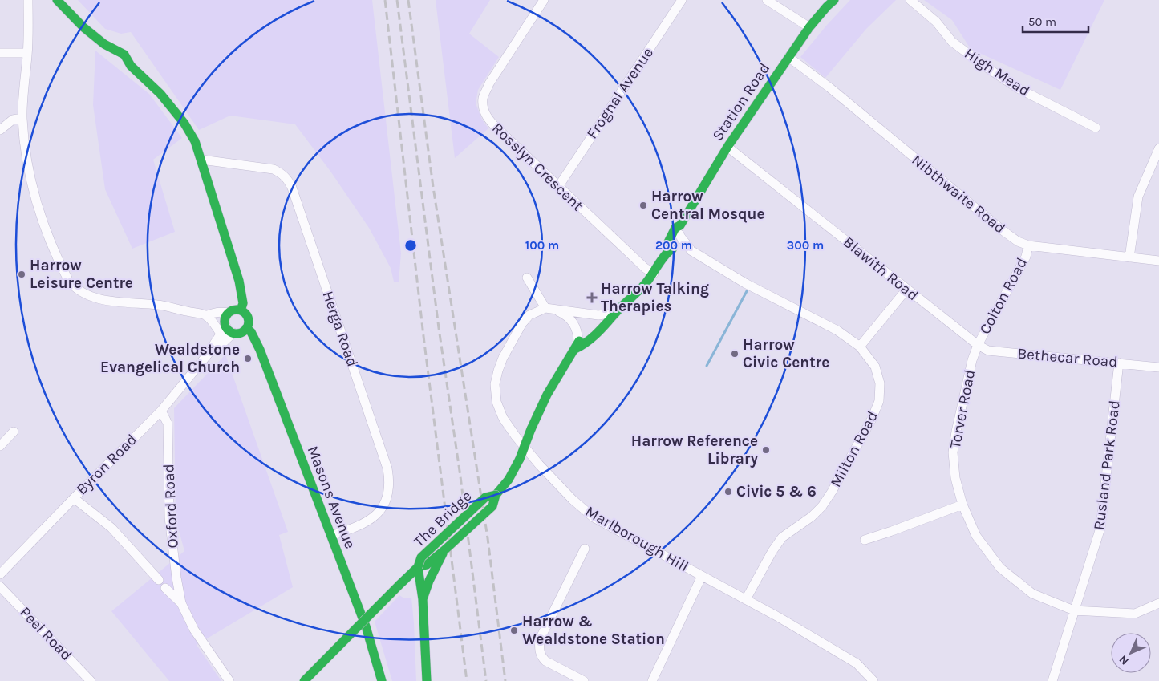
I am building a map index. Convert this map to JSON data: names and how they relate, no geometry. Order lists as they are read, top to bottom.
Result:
{
  "streets": {
    "main road": ["Station Road", "Masons Avenue", "The Bridge"],
    "street": [
      "High Mead",
      "Frognal Avenue",
      "Rosslyn Crescent",
      "Nibthwaite Road",
      "Blawith Road",
      "Colton Road",
      "Herga Road",
      "Bethecar Road",
      "Torver Road",
      "Milton Road",
      "Byron Road",
      "Rusland Park Road",
      "Oxford Road",
      "Marlborough Hill",
      "Peel Road"
    ]
  },
  "crossings": [
    ["Frognal Avenue", "Rosslyn Crescent"],
    ["Station Road", "Rosslyn Crescent"],
    ["Station Road", "Nibthwaite Road"],
    ["Station Road", "Blawith Road"],
    ["Station Road", "Milton Road"],
    ["Nibthwaite Road", "Colton Road"],
    ["Blawith Road", "Colton Road"],
    ["Blawith Road", "Bethecar Road"],
    ["Blawith Road", "Torver Road"],
    ["Colton Road", "Bethecar Road"],
    ["Colton Road", "Torver Road"],
    ["Herga Road", "Masons Avenue"],
    ["Bethecar Road", "Torver Road"],
    ["Bethecar Road", "Rusland Park Road"],
    ["Torver Road", "Rusland Park Road"],
    ["Milton Road", "Marlborough Hill"],
    ["Byron Road", "Masons Avenue"],
    ["Byron Road", "Oxford Road"]
  ],
  "places": {
    "other": [
      "Harrow Central Mosque",
      "Harrow Leisure Centre",
      "Harrow Civic Centre",
      "Wealdstone Evangelical Church",
      "Harrow Reference Library",
      "Civic 5 & 6",
      "Harrow & Wealdstone Station"
    ],
    "health": ["Harrow Talking Therapies"]
  },
  "scale_bar": "50 m",
  "north": "bottom left",
  "rings": ["100 m", "200 m", "300 m"]
}
